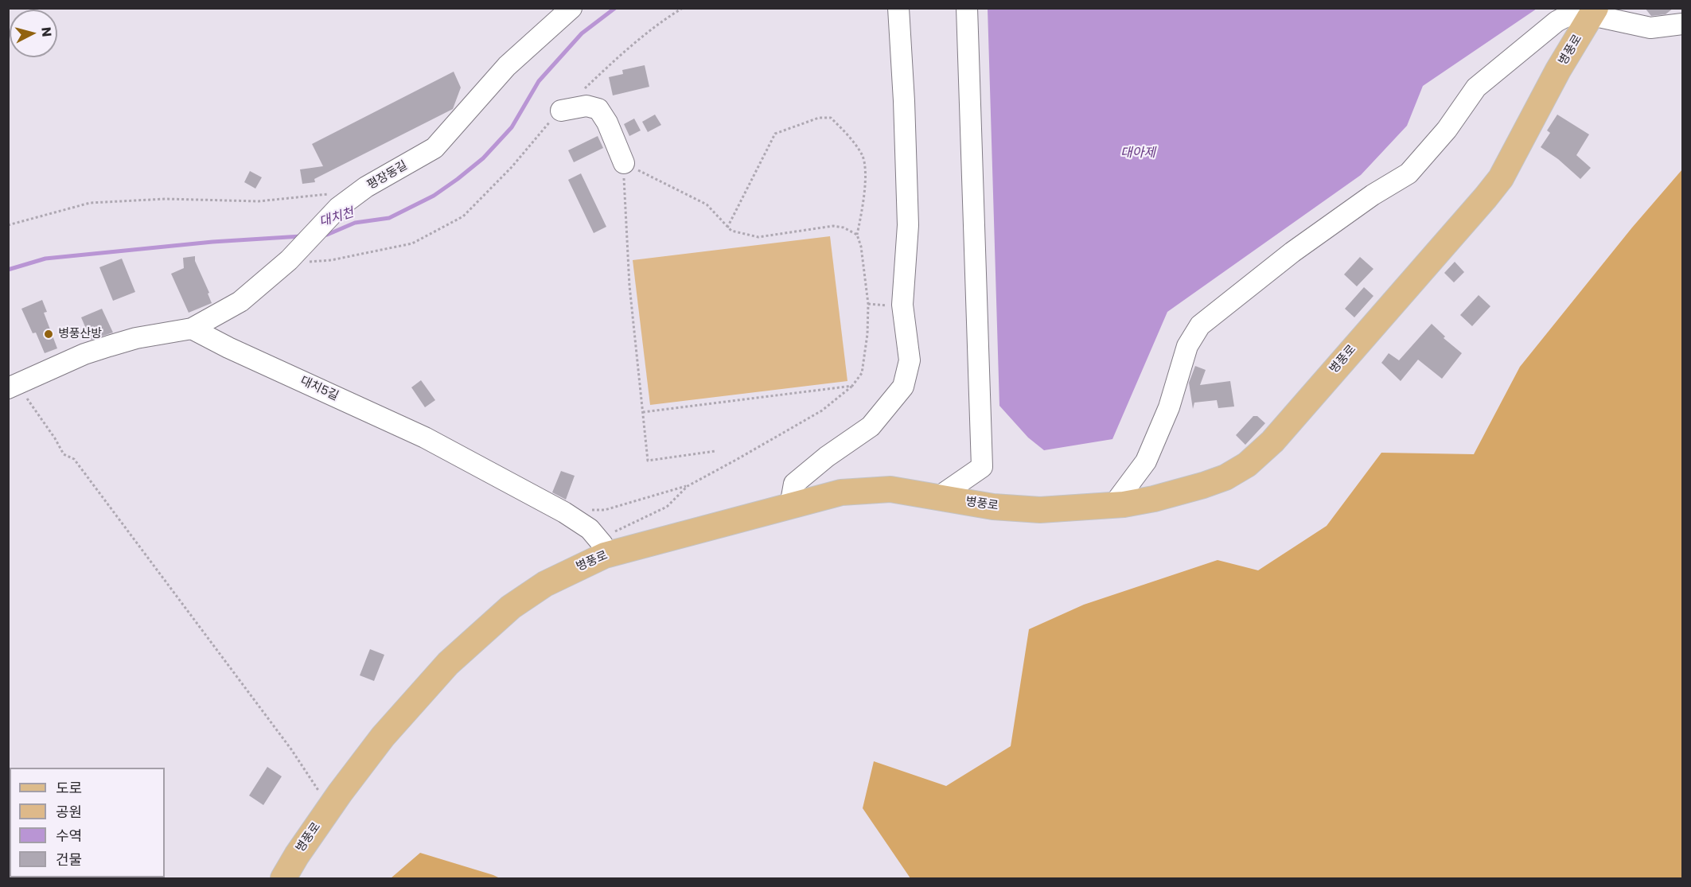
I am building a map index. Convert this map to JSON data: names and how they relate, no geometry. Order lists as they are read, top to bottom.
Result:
{
  "streets": {
    "main road": ["병풍로"],
    "street": ["평장동길", "대치5길"]
  },
  "crossings": [
    ["병풍로", "대치5길"],
    ["평장동길", "대치5길"]
  ],
  "water": ["대아제", "대치천"],
  "places": ["병풍산방"],
  "legend": [
    "도로",
    "공원",
    "수역",
    "건물"
  ],
  "north": "right"
}
